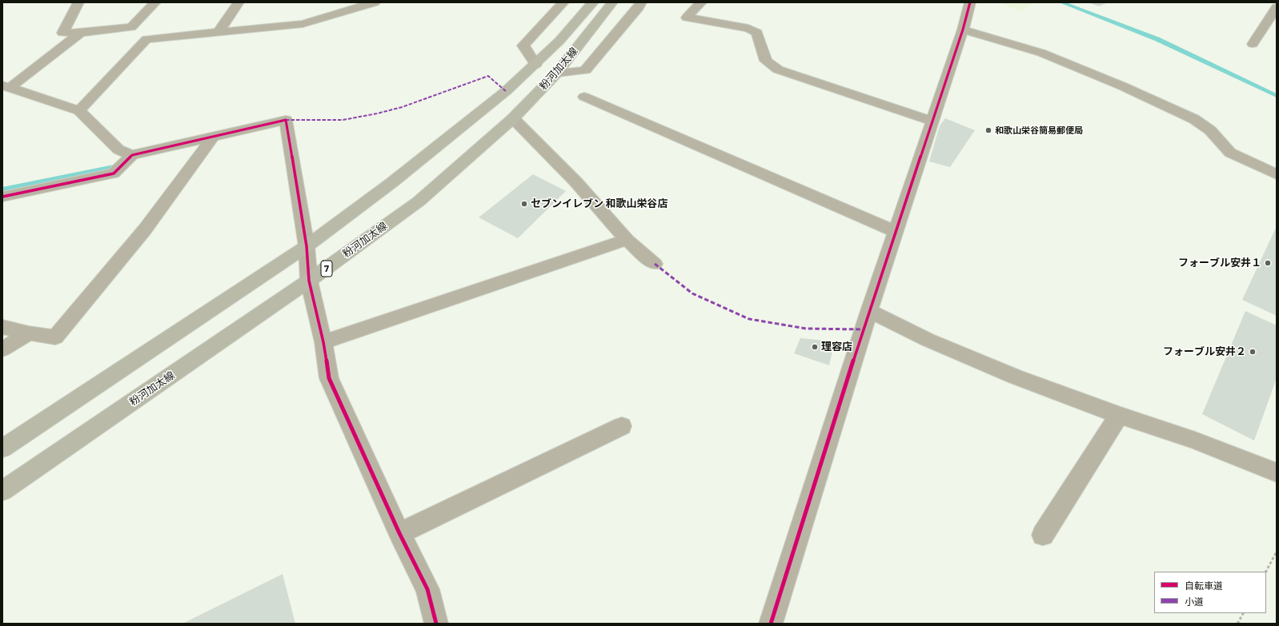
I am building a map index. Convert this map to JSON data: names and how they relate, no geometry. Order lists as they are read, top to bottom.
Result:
{
  "streets": {
    "main road": ["粉河加太線", "7"]
  },
  "places": [
    "和歌山栄谷簡易郵便局",
    "セブンイレブン 和歌山栄谷店",
    "フォーブル安井１",
    "理容店",
    "フォーブル安井２"
  ],
  "legend": ["自転車道", "小道"]
}
